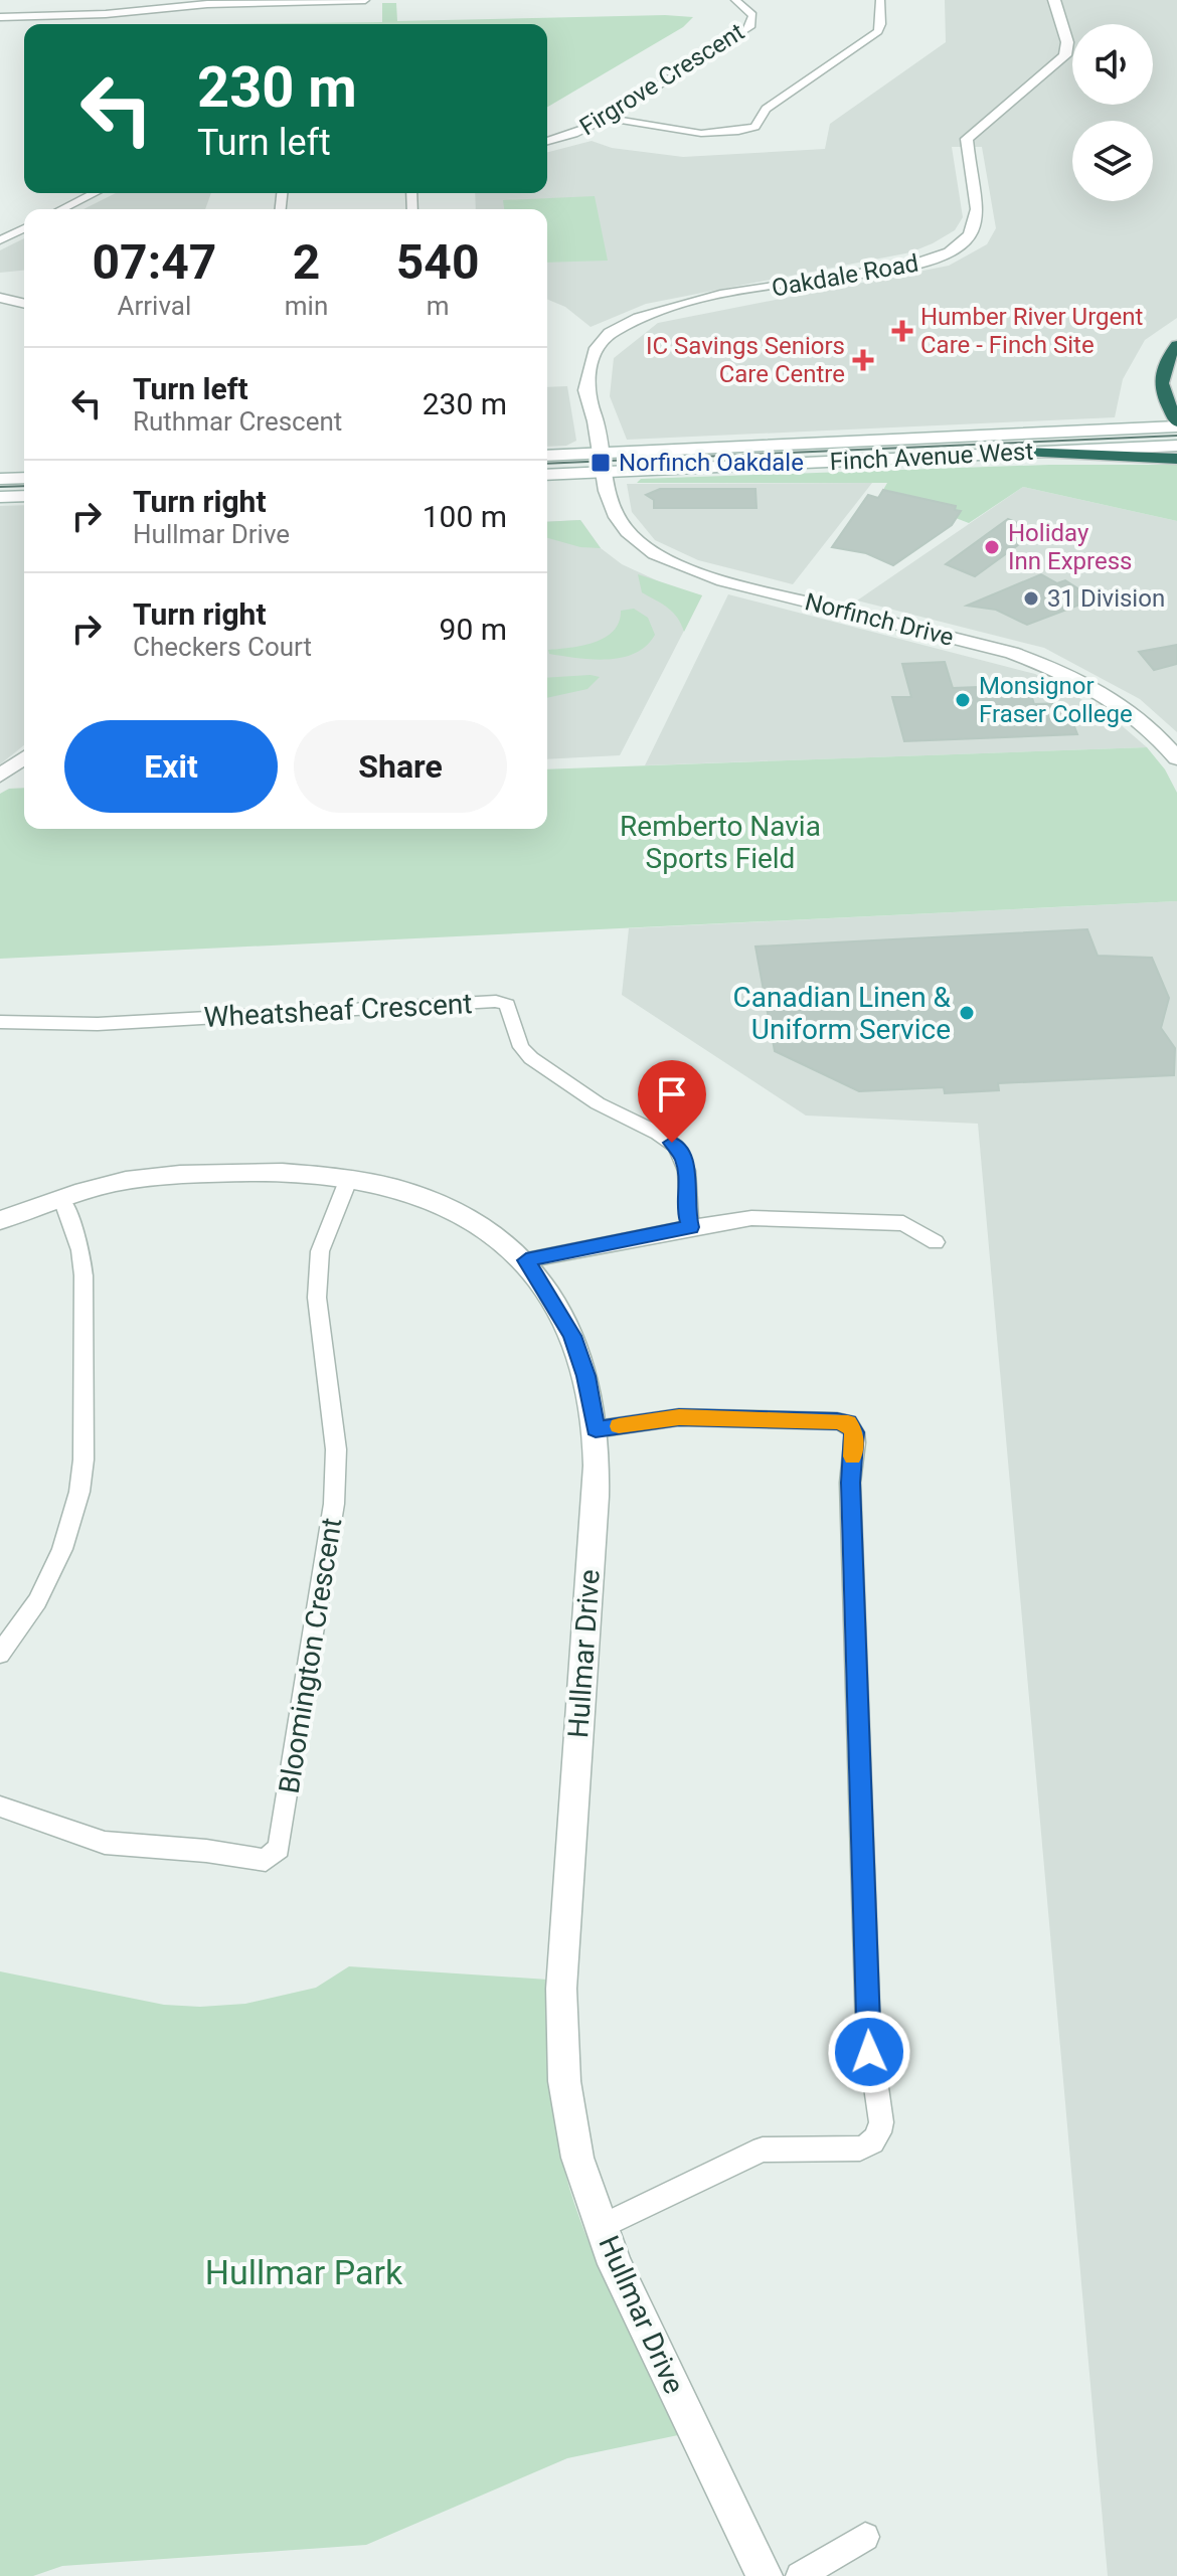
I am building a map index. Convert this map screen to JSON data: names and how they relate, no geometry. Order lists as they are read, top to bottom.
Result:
{
  "streets": {
    "street": [
      "Firgrove Crescent",
      "Oakdale Road",
      "Finch Avenue West",
      "Norfinch Drive",
      "Wheatsheaf Crescent",
      "Hullmar Drive",
      "Bloomington Crescent"
    ]
  },
  "crossings": [
    ["Oakdale Road", "Finch Avenue West"],
    ["Oakdale Road", "Norfinch Drive"],
    ["Finch Avenue West", "Norfinch Drive"],
    ["Hullmar Drive", "Bloomington Crescent"]
  ],
  "parks": ["Remberto Navia Sports Field", "Hullmar Park"],
  "places": {
    "health": ["Humber River Urgent Care - Finch Site", "IC Savings Seniors Care Centre"],
    "transit": ["Norfinch Oakdale"],
    "other": [
      "Holiday Inn Express",
      "31 Division",
      "Monsignor Fraser College",
      "Canadian Linen & Uniform Service"
    ]
  },
  "page": {
    "turn": ["230 m", "Turn left"],
    "eta": [
      "07:47",
      "Arrival",
      "2",
      "min",
      "540",
      "m"
    ],
    "list": [
      {
        "name": "Turn left",
        "note": "Ruthmar Crescent",
        "value": "230 m"
      },
      {
        "name": "Turn right",
        "note": "Hullmar Drive",
        "value": "100 m"
      },
      {
        "name": "Turn right",
        "note": "Checkers Court",
        "value": "90 m"
      }
    ],
    "buttons": ["Exit", "Share"]
  }
}
